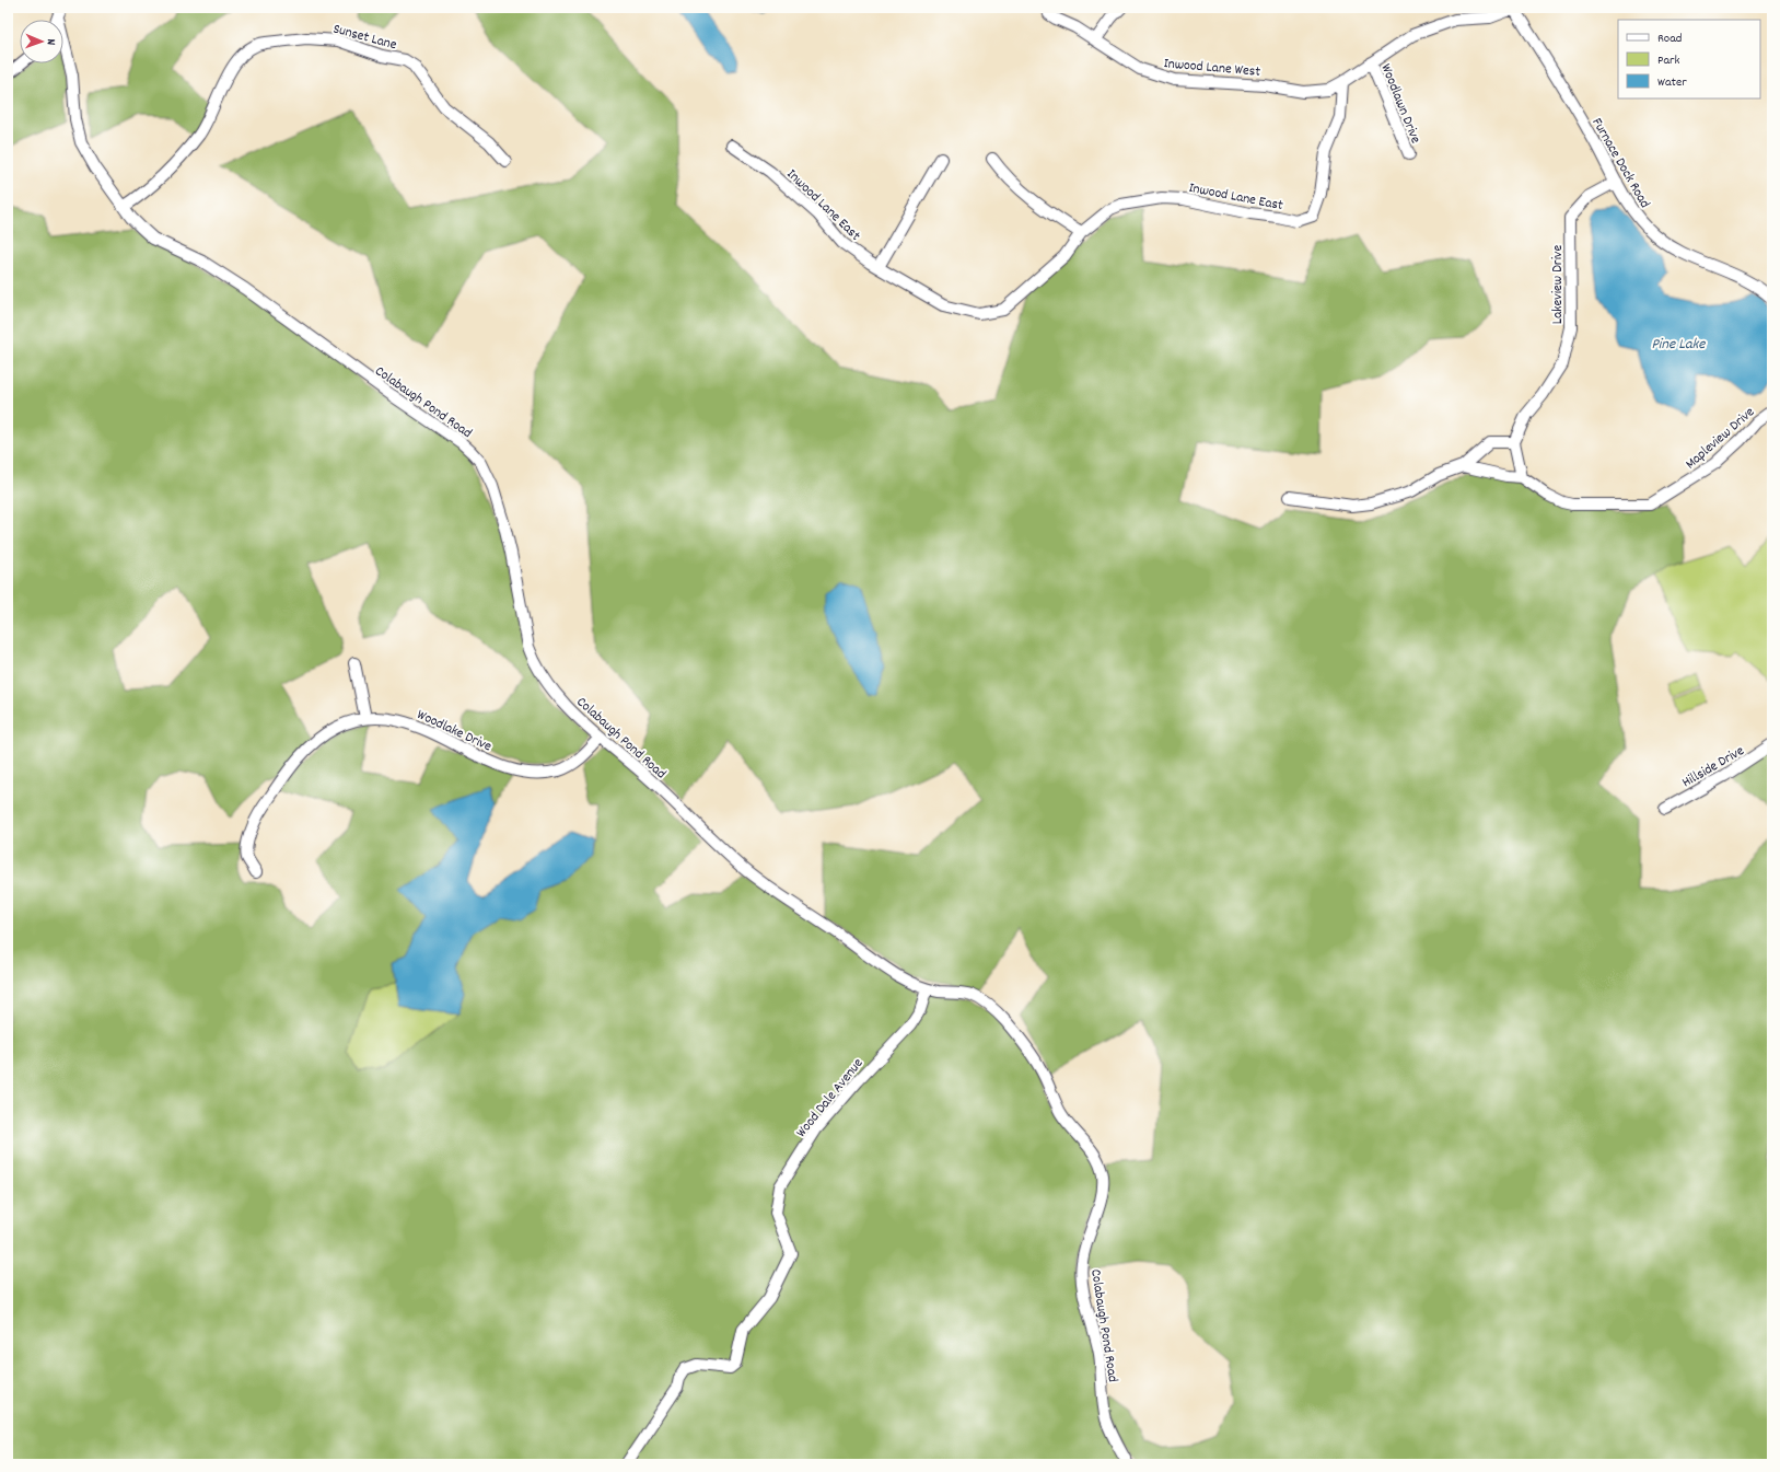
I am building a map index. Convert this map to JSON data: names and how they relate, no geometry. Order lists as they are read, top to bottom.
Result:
{
  "streets": {
    "street": [
      "Sunset Lane",
      "Inwood Lane West",
      "Woodlawn Drive",
      "Furnace Dock Road",
      "Inwood Lane East",
      "Lakeview Drive",
      "Colabaugh Pond Road",
      "Mapleview Drive",
      "Woodlake Drive",
      "Hillside Drive",
      "Wood Dale Avenue"
    ]
  },
  "crossings": [
    ["Sunset Lane", "Colabaugh Pond Road"],
    ["Inwood Lane West", "Inwood Lane East"],
    ["Furnace Dock Road", "Lakeview Drive"],
    ["Colabaugh Pond Road", "Woodlake Drive"],
    ["Colabaugh Pond Road", "Wood Dale Avenue"]
  ],
  "water": ["Pine Lake"],
  "legend": ["Road", "Park", "Water"],
  "north": "right"
}
